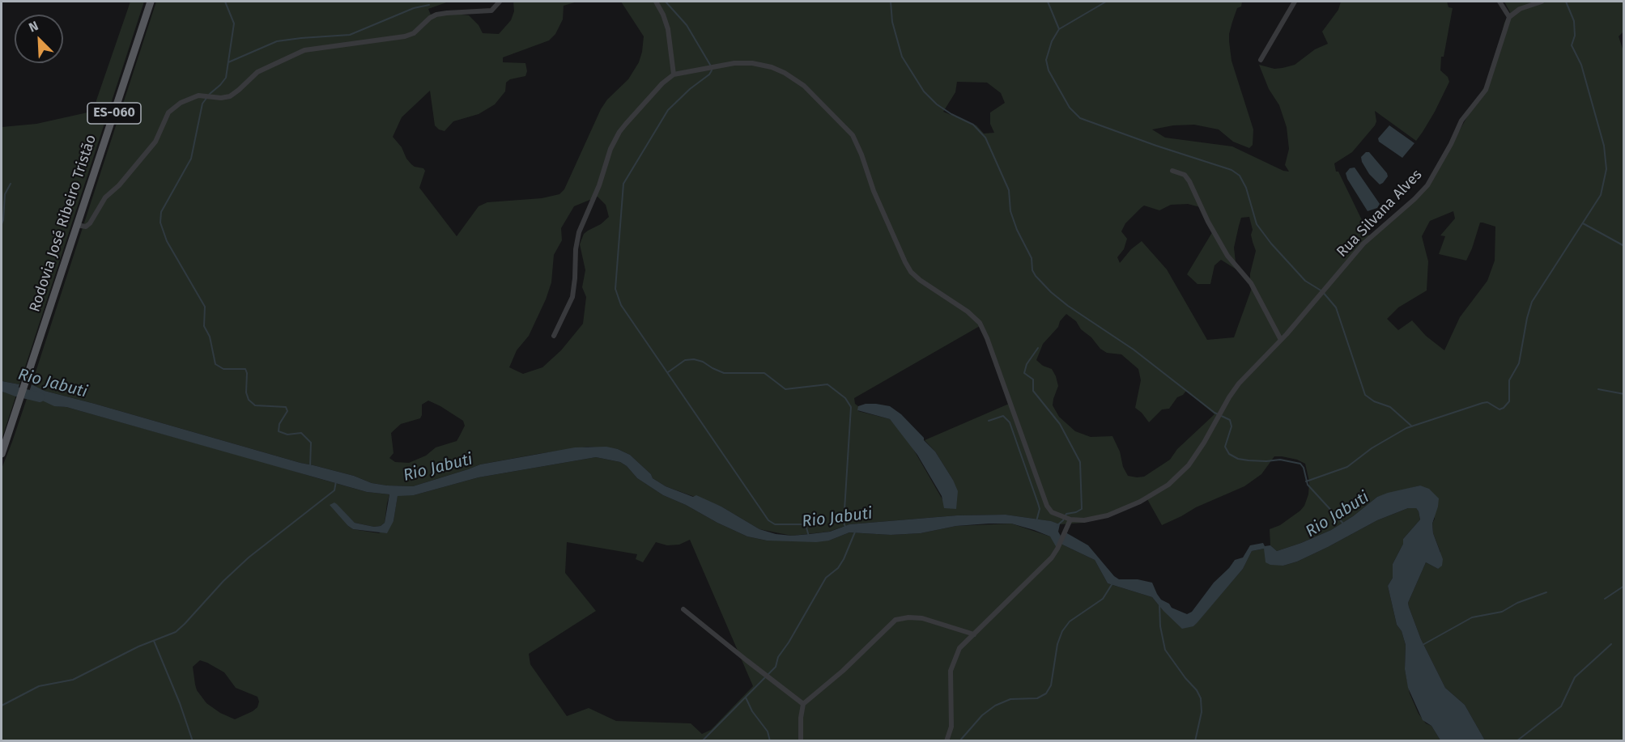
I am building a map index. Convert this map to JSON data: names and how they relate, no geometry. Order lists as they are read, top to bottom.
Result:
{
  "streets": {
    "main road": ["ES-060", "Rodovia José Ribeiro Tristão"],
    "street": ["Rua Silvana Alves"]
  },
  "water": ["Rio Jabuti"],
  "north": "top left"
}
